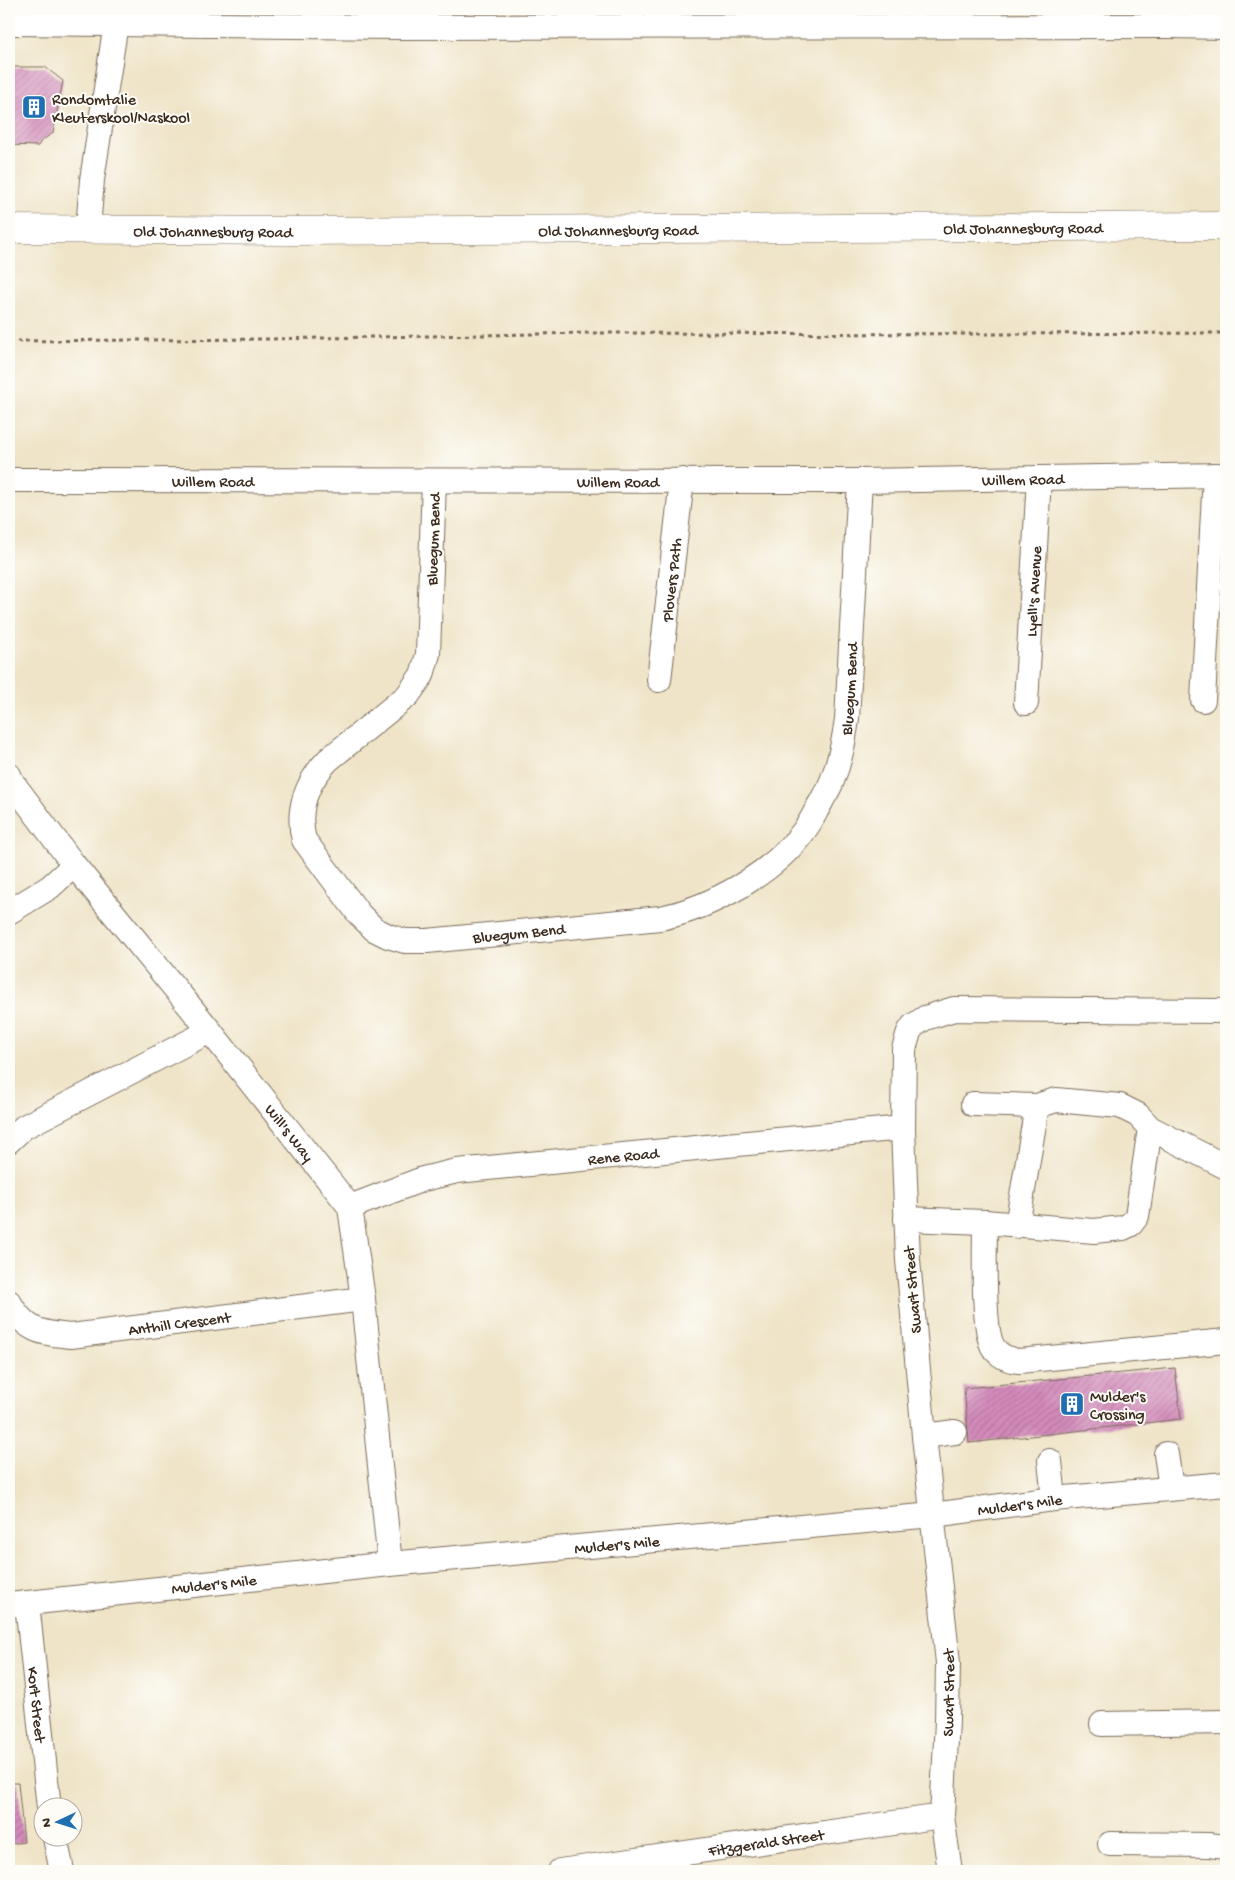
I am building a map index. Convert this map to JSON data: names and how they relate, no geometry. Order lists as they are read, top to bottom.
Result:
{
  "streets": {
    "main road": ["Old Johannesburg Road"],
    "street": [
      "Willem Road",
      "Bluegum Bend",
      "Plovers Path",
      "Lyell's Avenue",
      "Will's Way",
      "Rene Road",
      "Swart Street",
      "Anthill Crescent",
      "Mulder's Mile",
      "Kort Street",
      "Fitzgerald Street"
    ]
  },
  "crossings": [
    ["Willem Road", "Bluegum Bend"],
    ["Willem Road", "Plovers Path"],
    ["Willem Road", "Lyell's Avenue"],
    ["Will's Way", "Rene Road"],
    ["Rene Road", "Swart Street"],
    ["Swart Street", "Mulder's Mile"],
    ["Swart Street", "Fitzgerald Street"],
    ["Mulder's Mile", "Kort Street"]
  ],
  "places": {
    "building": ["Rondomtalie Kleuterskool/Naskool", "Mulder's Crossing"]
  },
  "north": "left"
}
